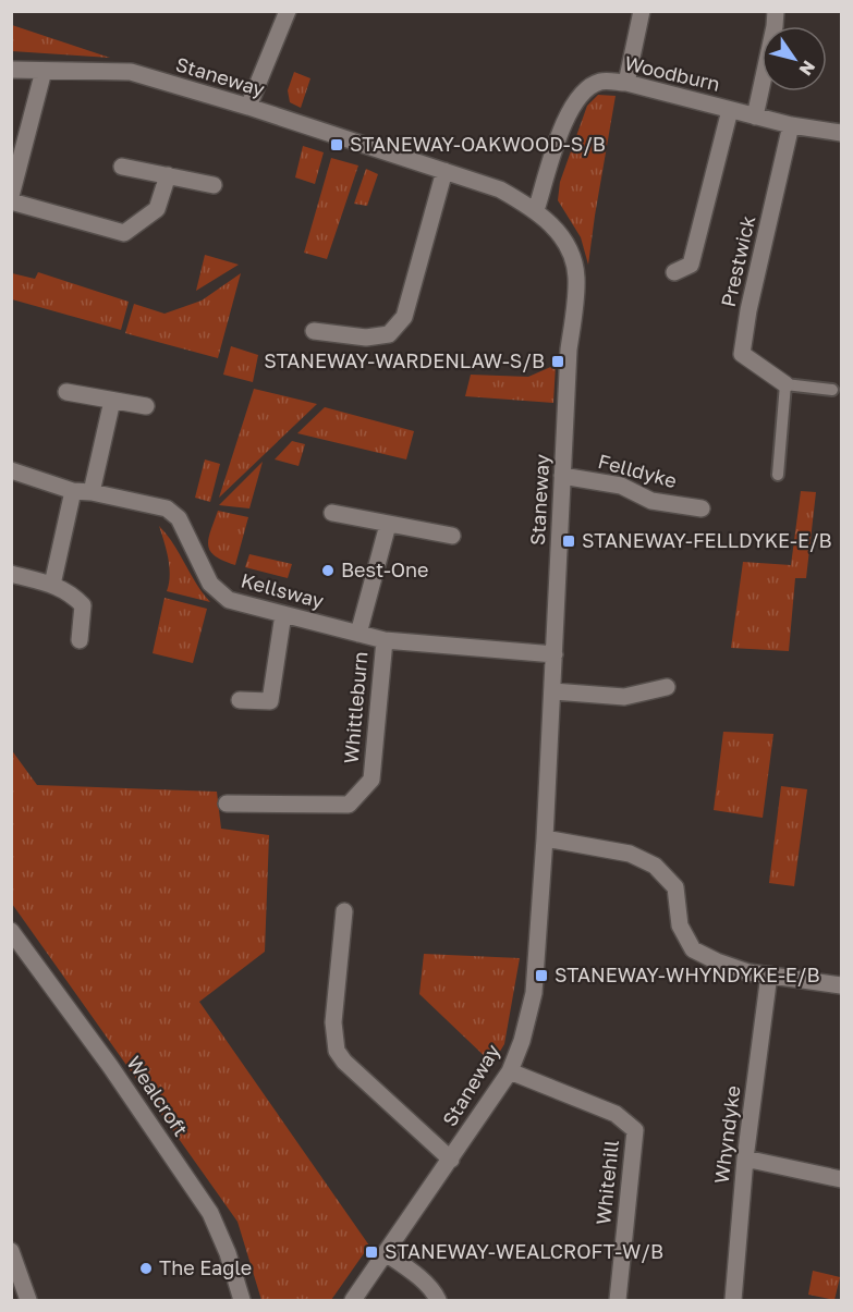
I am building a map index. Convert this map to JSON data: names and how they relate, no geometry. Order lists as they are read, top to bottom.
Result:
{
  "streets": {
    "street": [
      "Woodburn",
      "Staneway",
      "Prestwick",
      "Felldyke",
      "Kellsway",
      "Whittleburn",
      "Wealcroft",
      "Whyndyke",
      "Whitehill"
    ]
  },
  "crossings": [
    ["Woodburn", "Staneway"],
    ["Woodburn", "Prestwick"],
    ["Staneway", "Felldyke"],
    ["Staneway", "Kellsway"],
    ["Staneway", "Whitehill"],
    ["Kellsway", "Whittleburn"]
  ],
  "places": {
    "transit": [
      "STANEWAY-OAKWOOD-S/B",
      "STANEWAY-WARDENLAW-S/B",
      "STANEWAY-FELLDYKE-E/B",
      "STANEWAY-WHYNDYKE-E/B",
      "STANEWAY-WEALCROFT-W/B"
    ],
    "other": ["Best-One", "The Eagle"]
  },
  "north": "bottom right"
}
